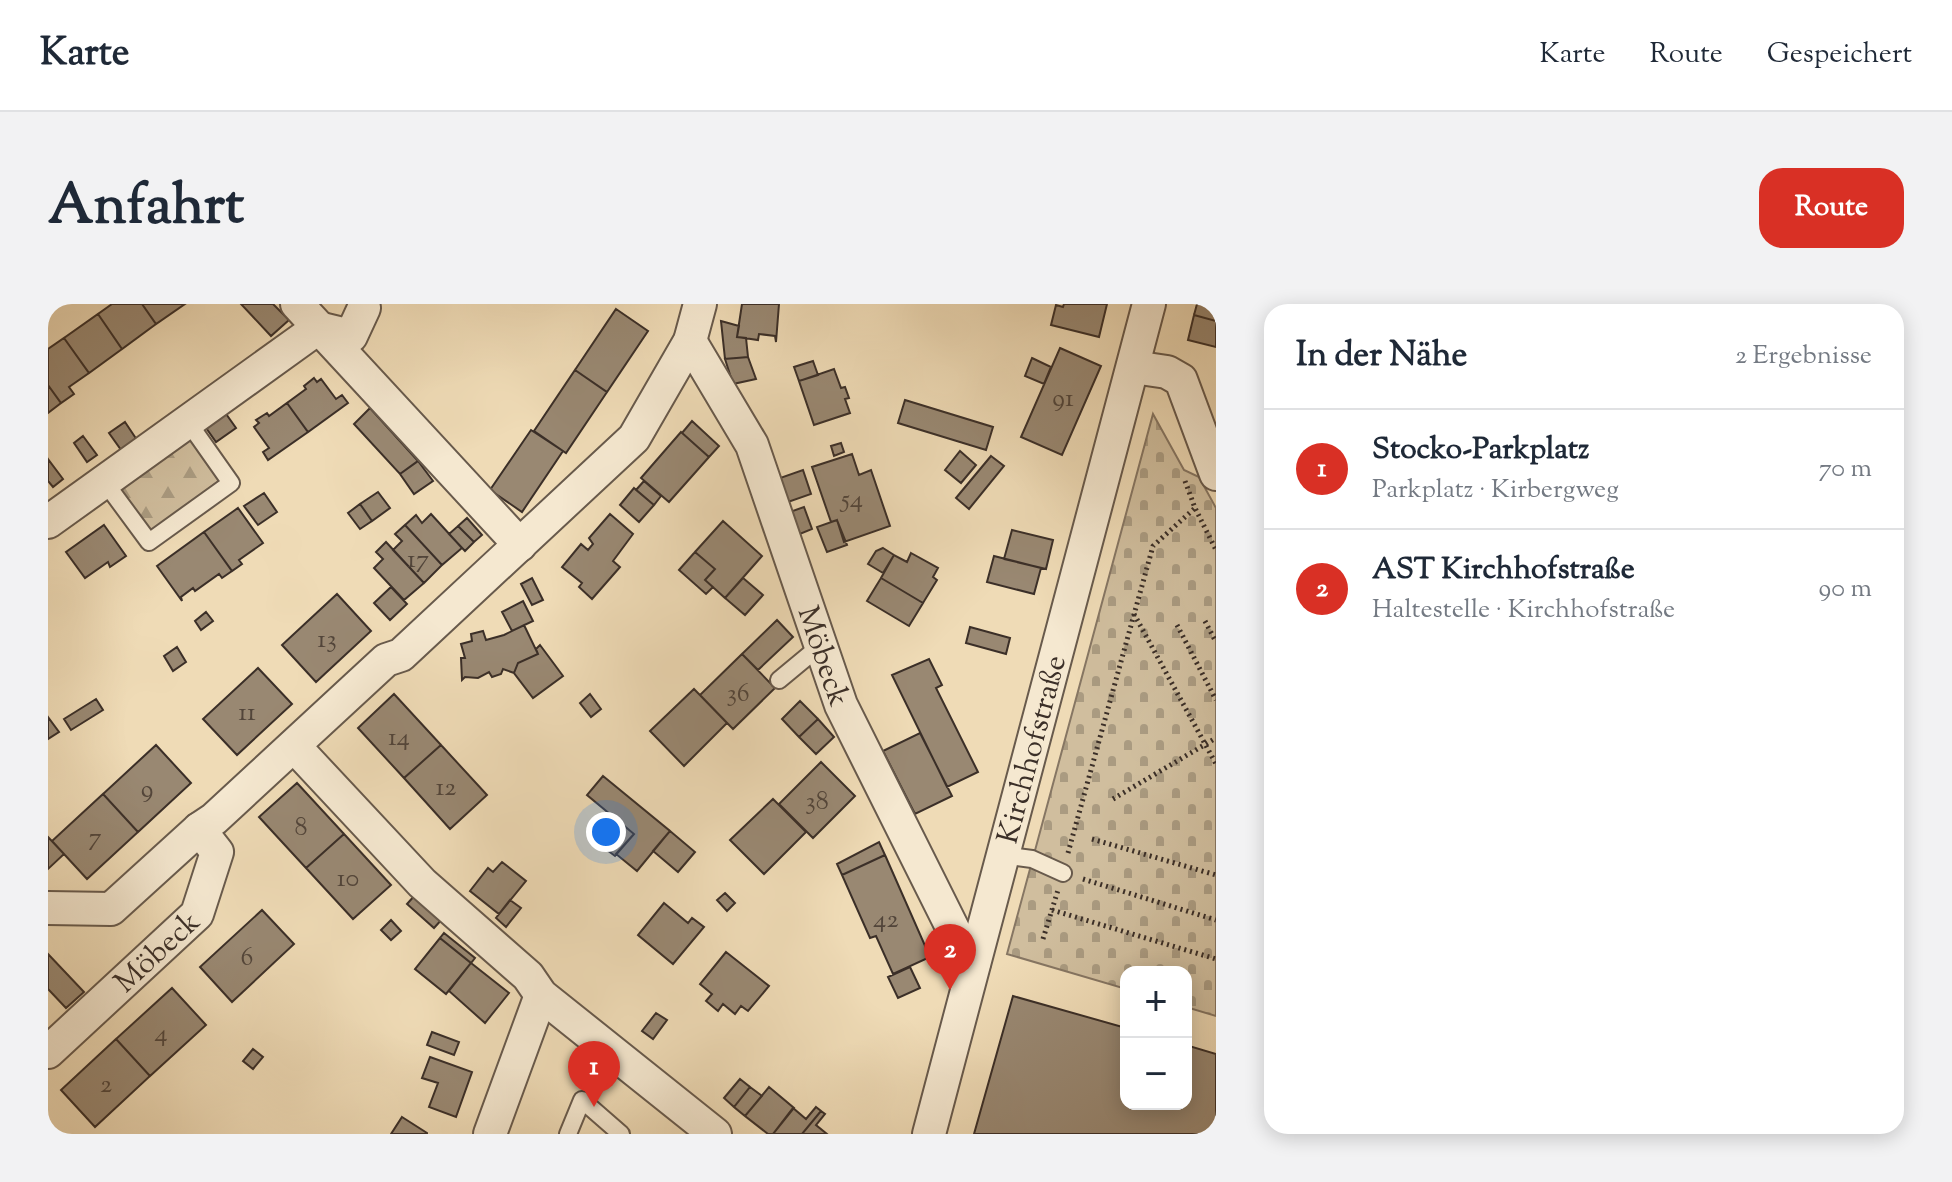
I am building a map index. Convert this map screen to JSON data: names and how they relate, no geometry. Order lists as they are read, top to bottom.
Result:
{
  "streets": {
    "street": ["Möbeck", "Kirchhofstraße"]
  },
  "crossings": [
    ["Möbeck", "Kirchhofstraße"]
  ],
  "house_numbers": [
    "91",
    "54",
    "17",
    "13",
    "36",
    "11",
    "14",
    "12",
    "9",
    "38",
    "8",
    "7",
    "10",
    "42",
    "6",
    "4",
    "2"
  ],
  "page": {
    "header": "Karte",
    "nav": ["Karte", "Route", "Gespeichert"],
    "title": "Anfahrt",
    "buttons": "Route",
    "heading": ["In der Nähe", "2 Ergebnisse"],
    "list": [
      {
        "mark": "1",
        "name": "Stocko-Parkplatz",
        "note": "Parkplatz · Kirbergweg",
        "value": "70 m"
      },
      {
        "mark": "2",
        "name": "AST Kirchhofstraße",
        "note": "Haltestelle · Kirchhofstraße",
        "value": "90 m"
      }
    ],
    "pins": ["2", "1"],
    "map_buttons": ["+", "−"]
  }
}
